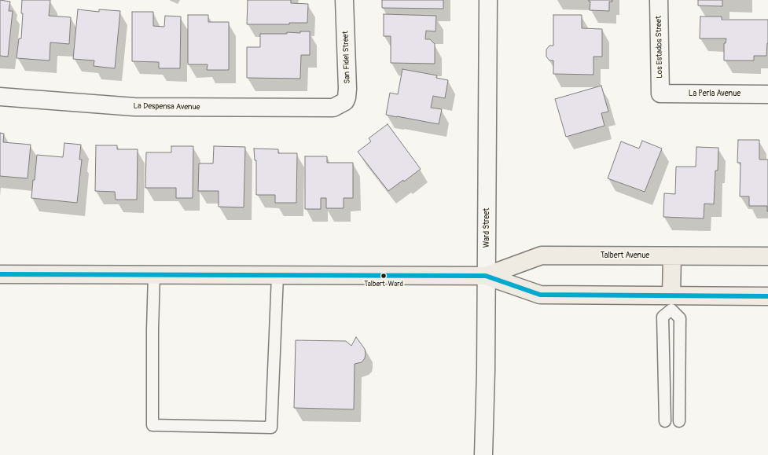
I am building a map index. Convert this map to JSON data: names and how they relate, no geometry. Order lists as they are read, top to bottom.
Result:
{
  "streets": {
    "main road": ["Talbert Avenue"],
    "street": [
      "Los Estados Street",
      "San Fidel Street",
      "La Perla Avenue",
      "La Despensa Avenue",
      "Ward Street"
    ]
  },
  "crossings": [
    ["Los Estados Street", "La Perla Avenue"],
    ["San Fidel Street", "La Despensa Avenue"],
    ["Ward Street", "Talbert Avenue"]
  ],
  "places": ["Talbert-Ward"]
}
